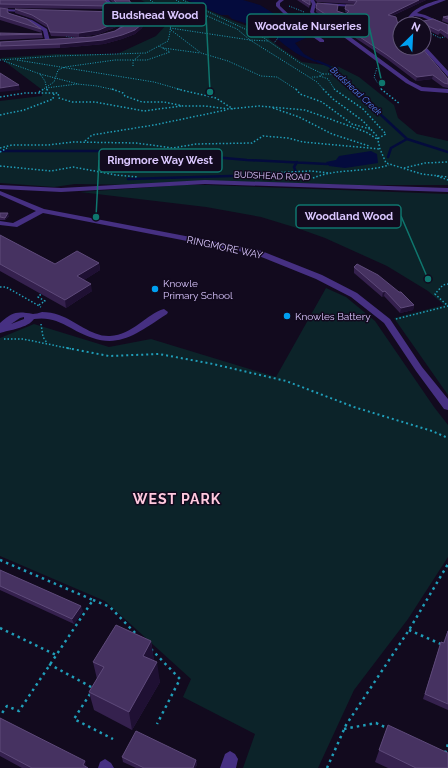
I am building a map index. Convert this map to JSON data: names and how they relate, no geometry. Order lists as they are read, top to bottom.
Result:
{
  "streets": {
    "street": ["BUDSHEAD ROAD", "RINGMORE WAY"]
  },
  "districts": ["WEST PARK"],
  "water": ["Budshead Creek"],
  "places": [
    "Woodvale Nurseries",
    "Budshead Wood",
    "Ringmore Way West",
    "Woodland Wood",
    "Knowle Primary School",
    "Knowles Battery"
  ],
  "north": "top right"
}
